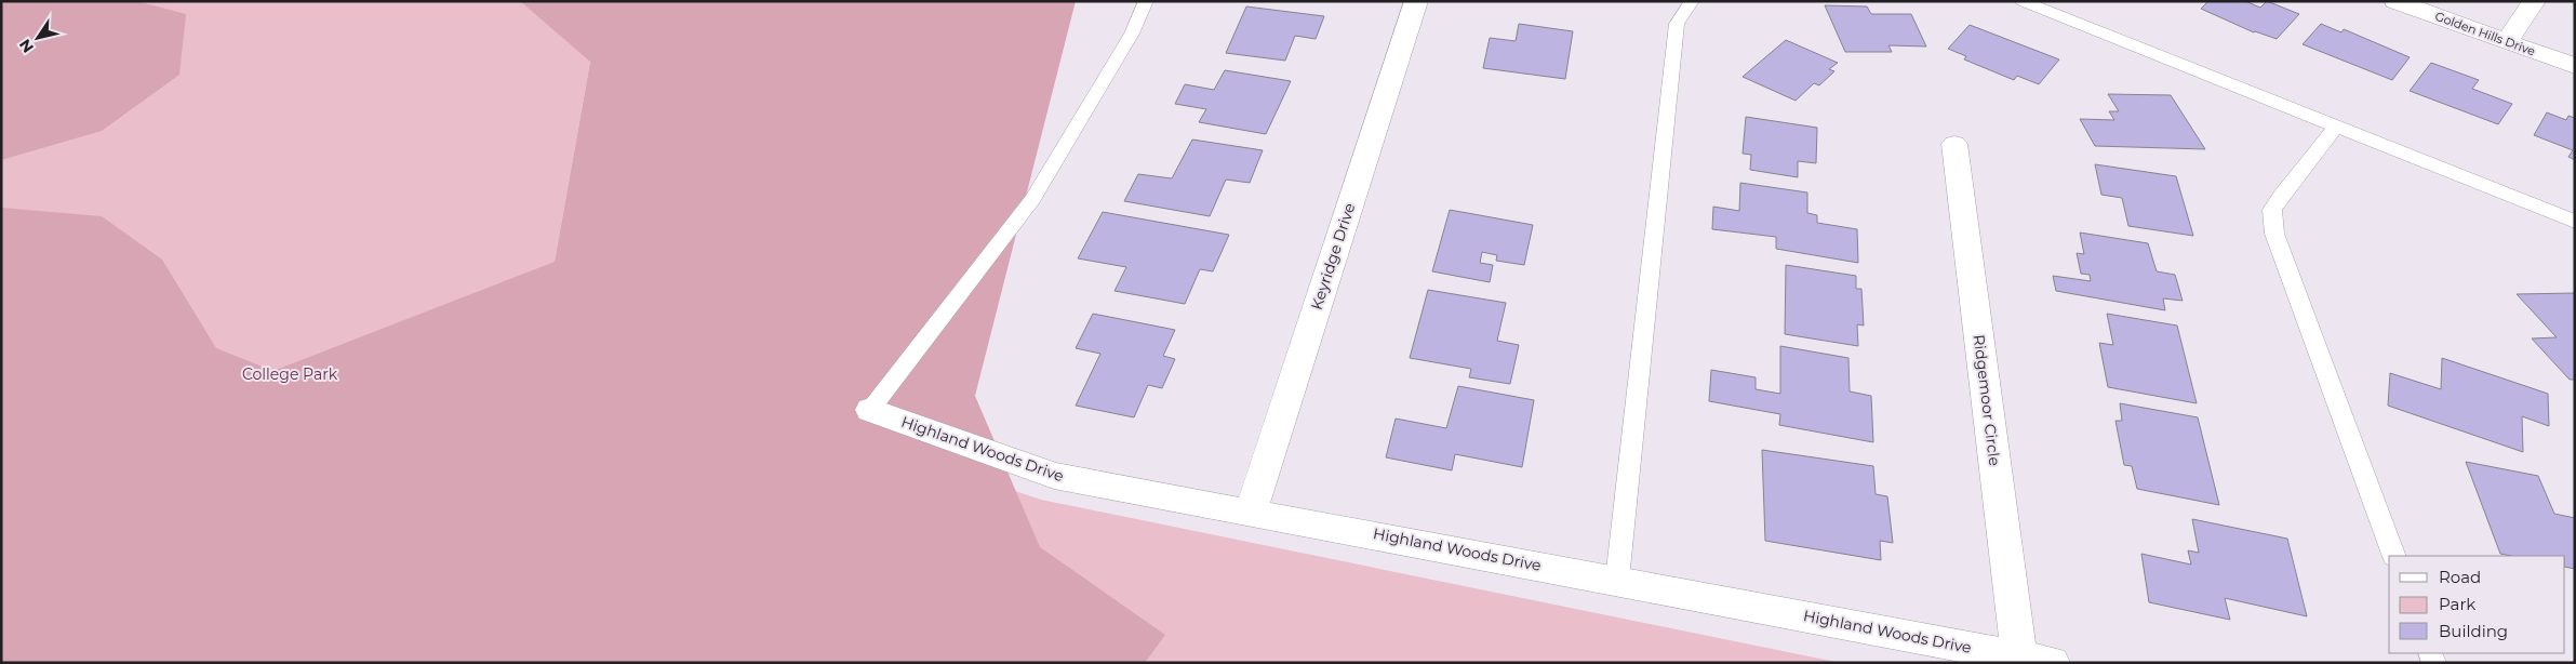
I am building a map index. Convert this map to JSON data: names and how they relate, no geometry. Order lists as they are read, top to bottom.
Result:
{
  "streets": {
    "street": [
      "Golden Hills Drive",
      "Keyridge Drive",
      "Ridgemoor Circle",
      "Highland Woods Drive"
    ]
  },
  "crossings": [
    ["Keyridge Drive", "Highland Woods Drive"],
    ["Ridgemoor Circle", "Highland Woods Drive"]
  ],
  "parks": ["College Park"],
  "legend": ["Road", "Park", "Building"],
  "north": "bottom left"
}
